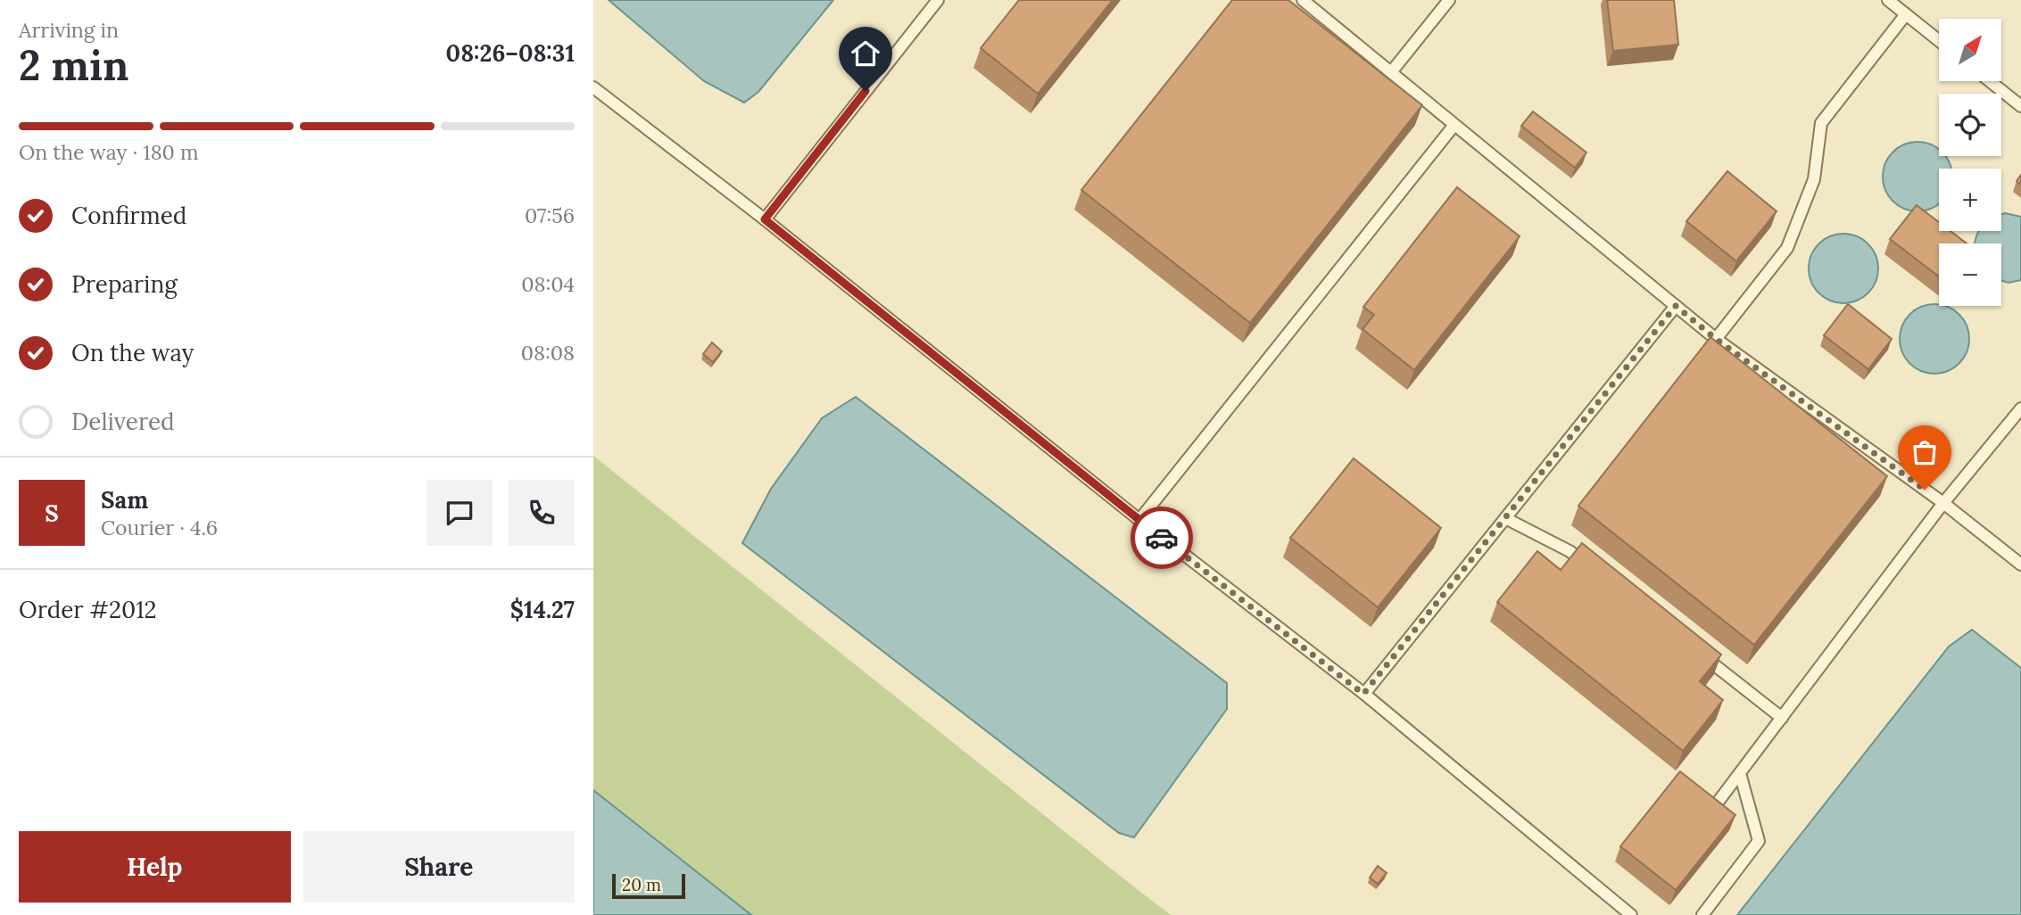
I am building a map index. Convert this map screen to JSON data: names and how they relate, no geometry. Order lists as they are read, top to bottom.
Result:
{
  "scale_bar": "20 m",
  "north": "top right",
  "page": {
    "heading": ["2 min", "Arriving in", "08:26–08:31"],
    "panel": [
      "Sam",
      "Courier · 4.6",
      "Order #2012",
      "$14.27"
    ],
    "map_buttons": ["+", "−"],
    "bar": "On the way · 180 m",
    "list": [
      ["Confirmed", "07:56"],
      ["Preparing", "08:04"],
      ["On the way", "08:08"],
      "Delivered"
    ],
    "round": "S",
    "buttons": ["Help", "Share"],
    "scale": "20 m"
  }
}
